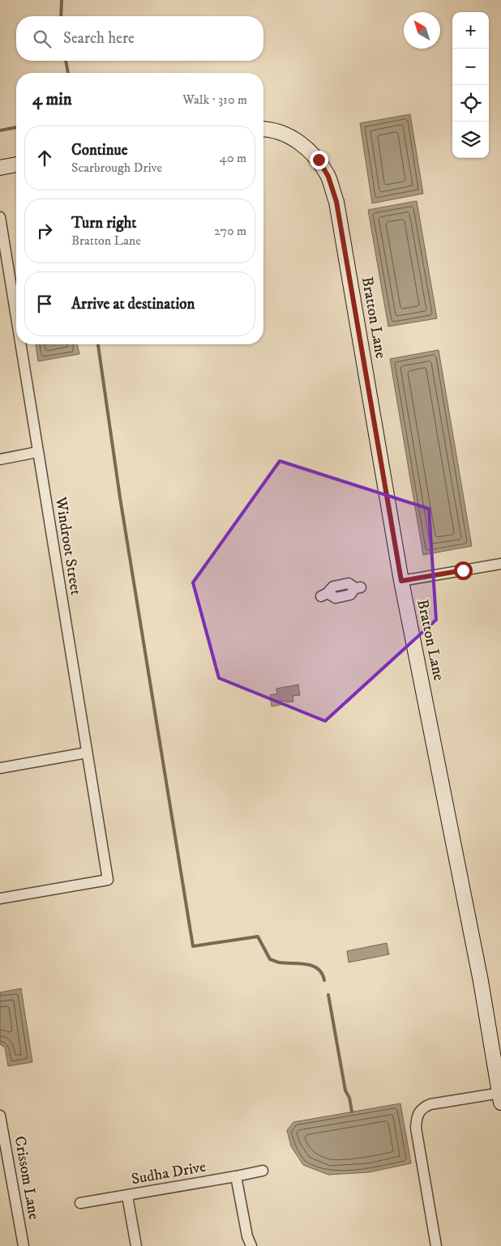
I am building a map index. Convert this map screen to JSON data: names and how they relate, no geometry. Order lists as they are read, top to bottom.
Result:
{
  "streets": {
    "street": [
      "Bratton Lane",
      "Windroot Street",
      "Sudha Drive",
      "Crissom Lane"
    ]
  },
  "north": "top left",
  "page": {
    "map_buttons": ["+", "−"],
    "search": "Search here",
    "heading": ["4 min", "Walk · 310 m"],
    "list": [
      ["Continue", "Scarbrough Drive", "40 m"],
      ["Turn right", "Bratton Lane", "270 m"],
      "Arrive at destination"
    ]
  }
}
